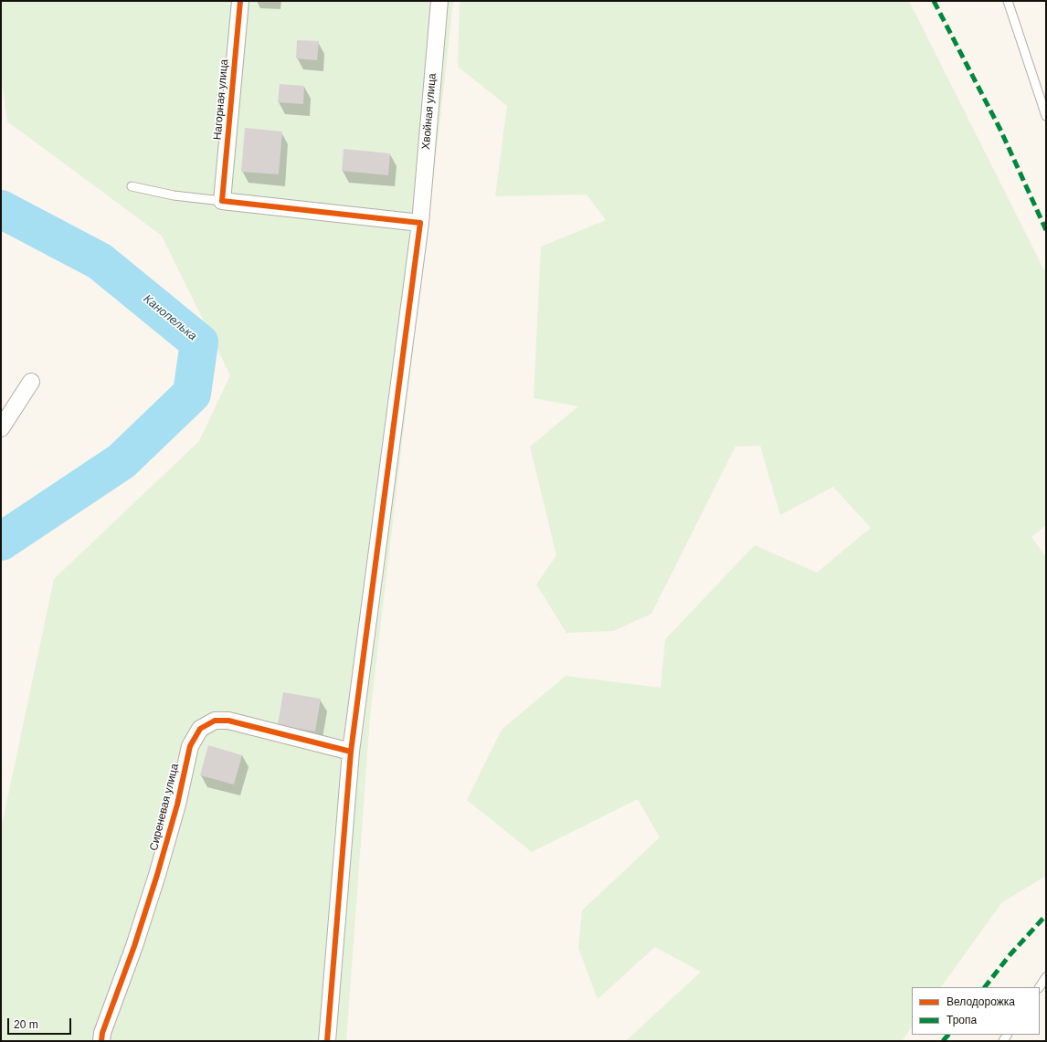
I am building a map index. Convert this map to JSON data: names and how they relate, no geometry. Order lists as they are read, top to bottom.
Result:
{
  "streets": {
    "street": ["Нагорная улица", "Хвойная улица", "Сиреневая улица"]
  },
  "crossings": [
    ["Хвойная улица", "Сиреневая улица"]
  ],
  "water": ["Канопелька"],
  "legend": ["Велодорожка", "Тропа"],
  "scale_bar": "20 m"
}
